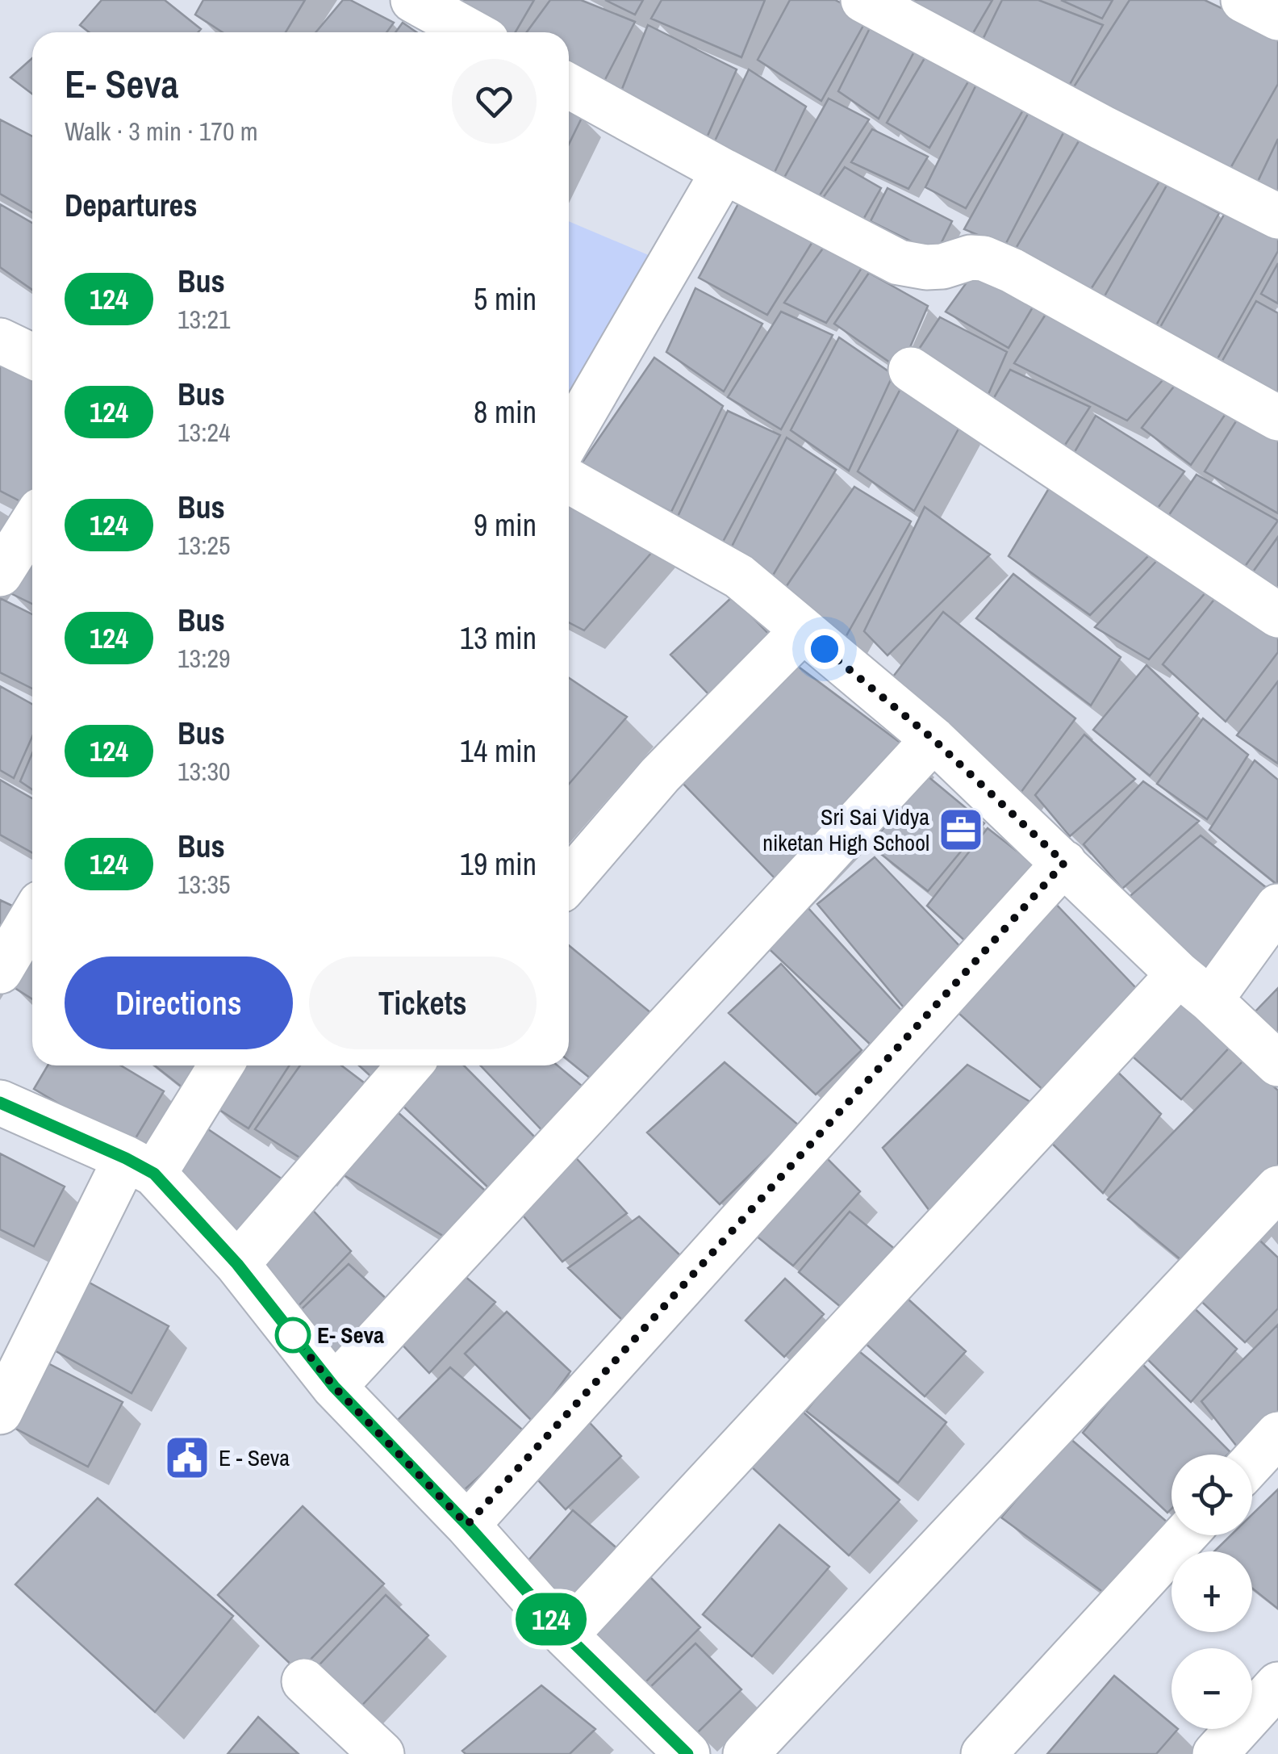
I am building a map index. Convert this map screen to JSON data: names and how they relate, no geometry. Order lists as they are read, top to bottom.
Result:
{
  "places": {
    "office": ["Sri Sai Vidya niketan High School"],
    "other": ["E- Seva"],
    "public building": ["E - Seva"]
  },
  "lines": ["bus line 124"],
  "page": {
    "on_map": "124",
    "heading": [
      ["E- Seva", "Walk · 3 min · 170 m"],
      "Departures"
    ],
    "list": [
      {
        "mark": "124",
        "name": "Bus",
        "note": "13:21",
        "value": "5 min"
      },
      {
        "mark": "124",
        "name": "Bus",
        "note": "13:24",
        "value": "8 min"
      },
      {
        "mark": "124",
        "name": "Bus",
        "note": "13:25",
        "value": "9 min"
      },
      {
        "mark": "124",
        "name": "Bus",
        "note": "13:29",
        "value": "13 min"
      },
      {
        "mark": "124",
        "name": "Bus",
        "note": "13:30",
        "value": "14 min"
      },
      {
        "mark": "124",
        "name": "Bus",
        "note": "13:35",
        "value": "19 min"
      }
    ],
    "buttons": ["Directions", "Tickets"],
    "map_buttons": ["+", "−"]
  }
}
